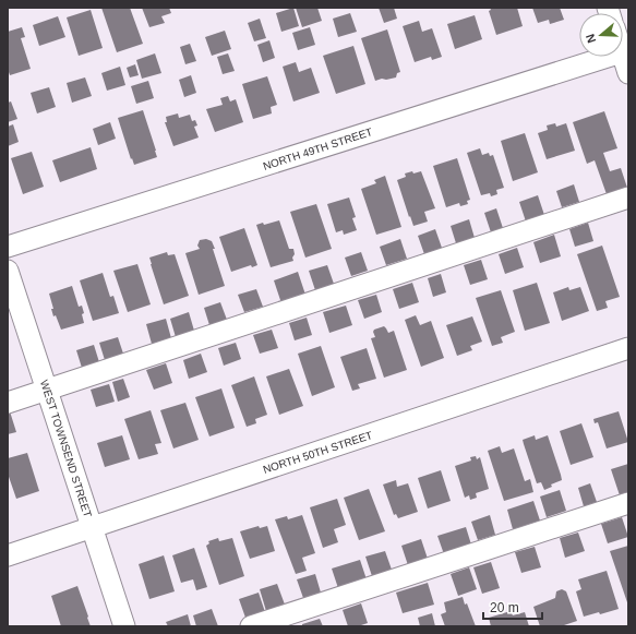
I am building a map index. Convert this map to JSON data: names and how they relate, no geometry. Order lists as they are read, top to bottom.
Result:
{
  "streets": {
    "street": ["NORTH 49TH STREET", "WEST TOWNSEND STREET", "NORTH 50TH STREET"]
  },
  "crossings": [
    ["WEST TOWNSEND STREET", "NORTH 50TH STREET"]
  ],
  "scale_bar": "20 m",
  "north": "left"
}
